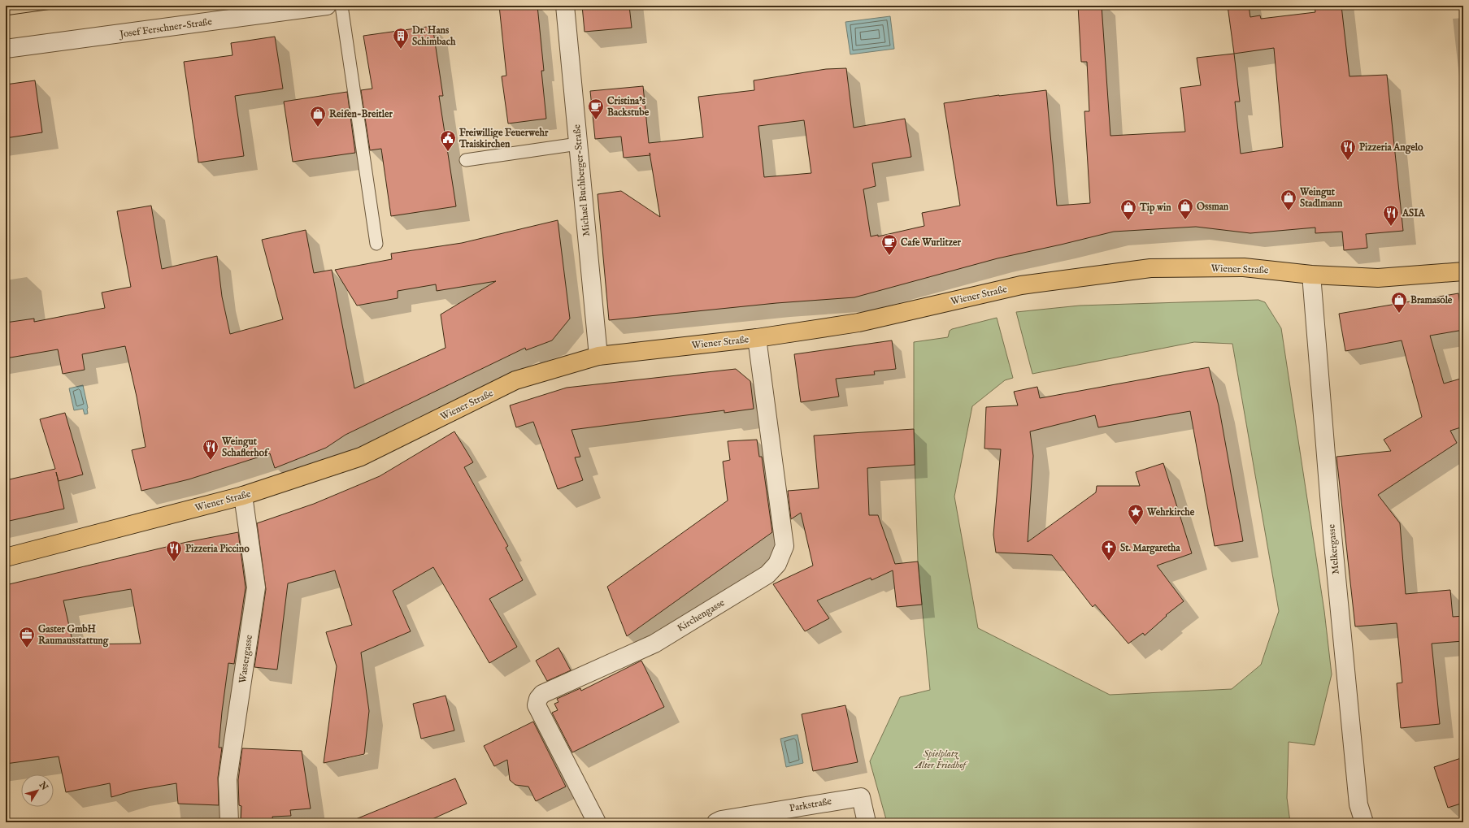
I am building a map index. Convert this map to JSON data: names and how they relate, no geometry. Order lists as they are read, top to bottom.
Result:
{
  "streets": {
    "main road": ["Wiener Straße"],
    "street": [
      "Josef Ferschner-Straße",
      "Michael Buchberger-Straße",
      "Melkergasse",
      "Kirchengasse",
      "Wassergasse",
      "Parkstraße"
    ]
  },
  "crossings": [
    ["Michael Buchberger-Straße", "Wiener Straße"],
    ["Wiener Straße", "Melkergasse"],
    ["Wiener Straße", "Kirchengasse"],
    ["Wiener Straße", "Wassergasse"]
  ],
  "parks": ["Spielplatz Alter Friedhof"],
  "places": {
    "building": ["Dr. Hans Schimbach"],
    "cafe": ["Cristina’s Backstube", "Cafe Wurlitzer"],
    "shop": [
      "Reifen-Breitler",
      "Weingut Stadlmann",
      "Ossman",
      "Tip win",
      "Bramasole"
    ],
    "public building": ["Freiwillige Feuerwehr Traiskirchen"],
    "restaurant": [
      "Pizzeria Angelo",
      "ASIA",
      "Weingut Schaflerhof",
      "Pizzeria Piccino"
    ],
    "place": ["Wehrkirche"],
    "church": ["St. Margaretha"],
    "office": ["Gaster GmbH Raumausstattung"]
  },
  "north": "top right"
}
